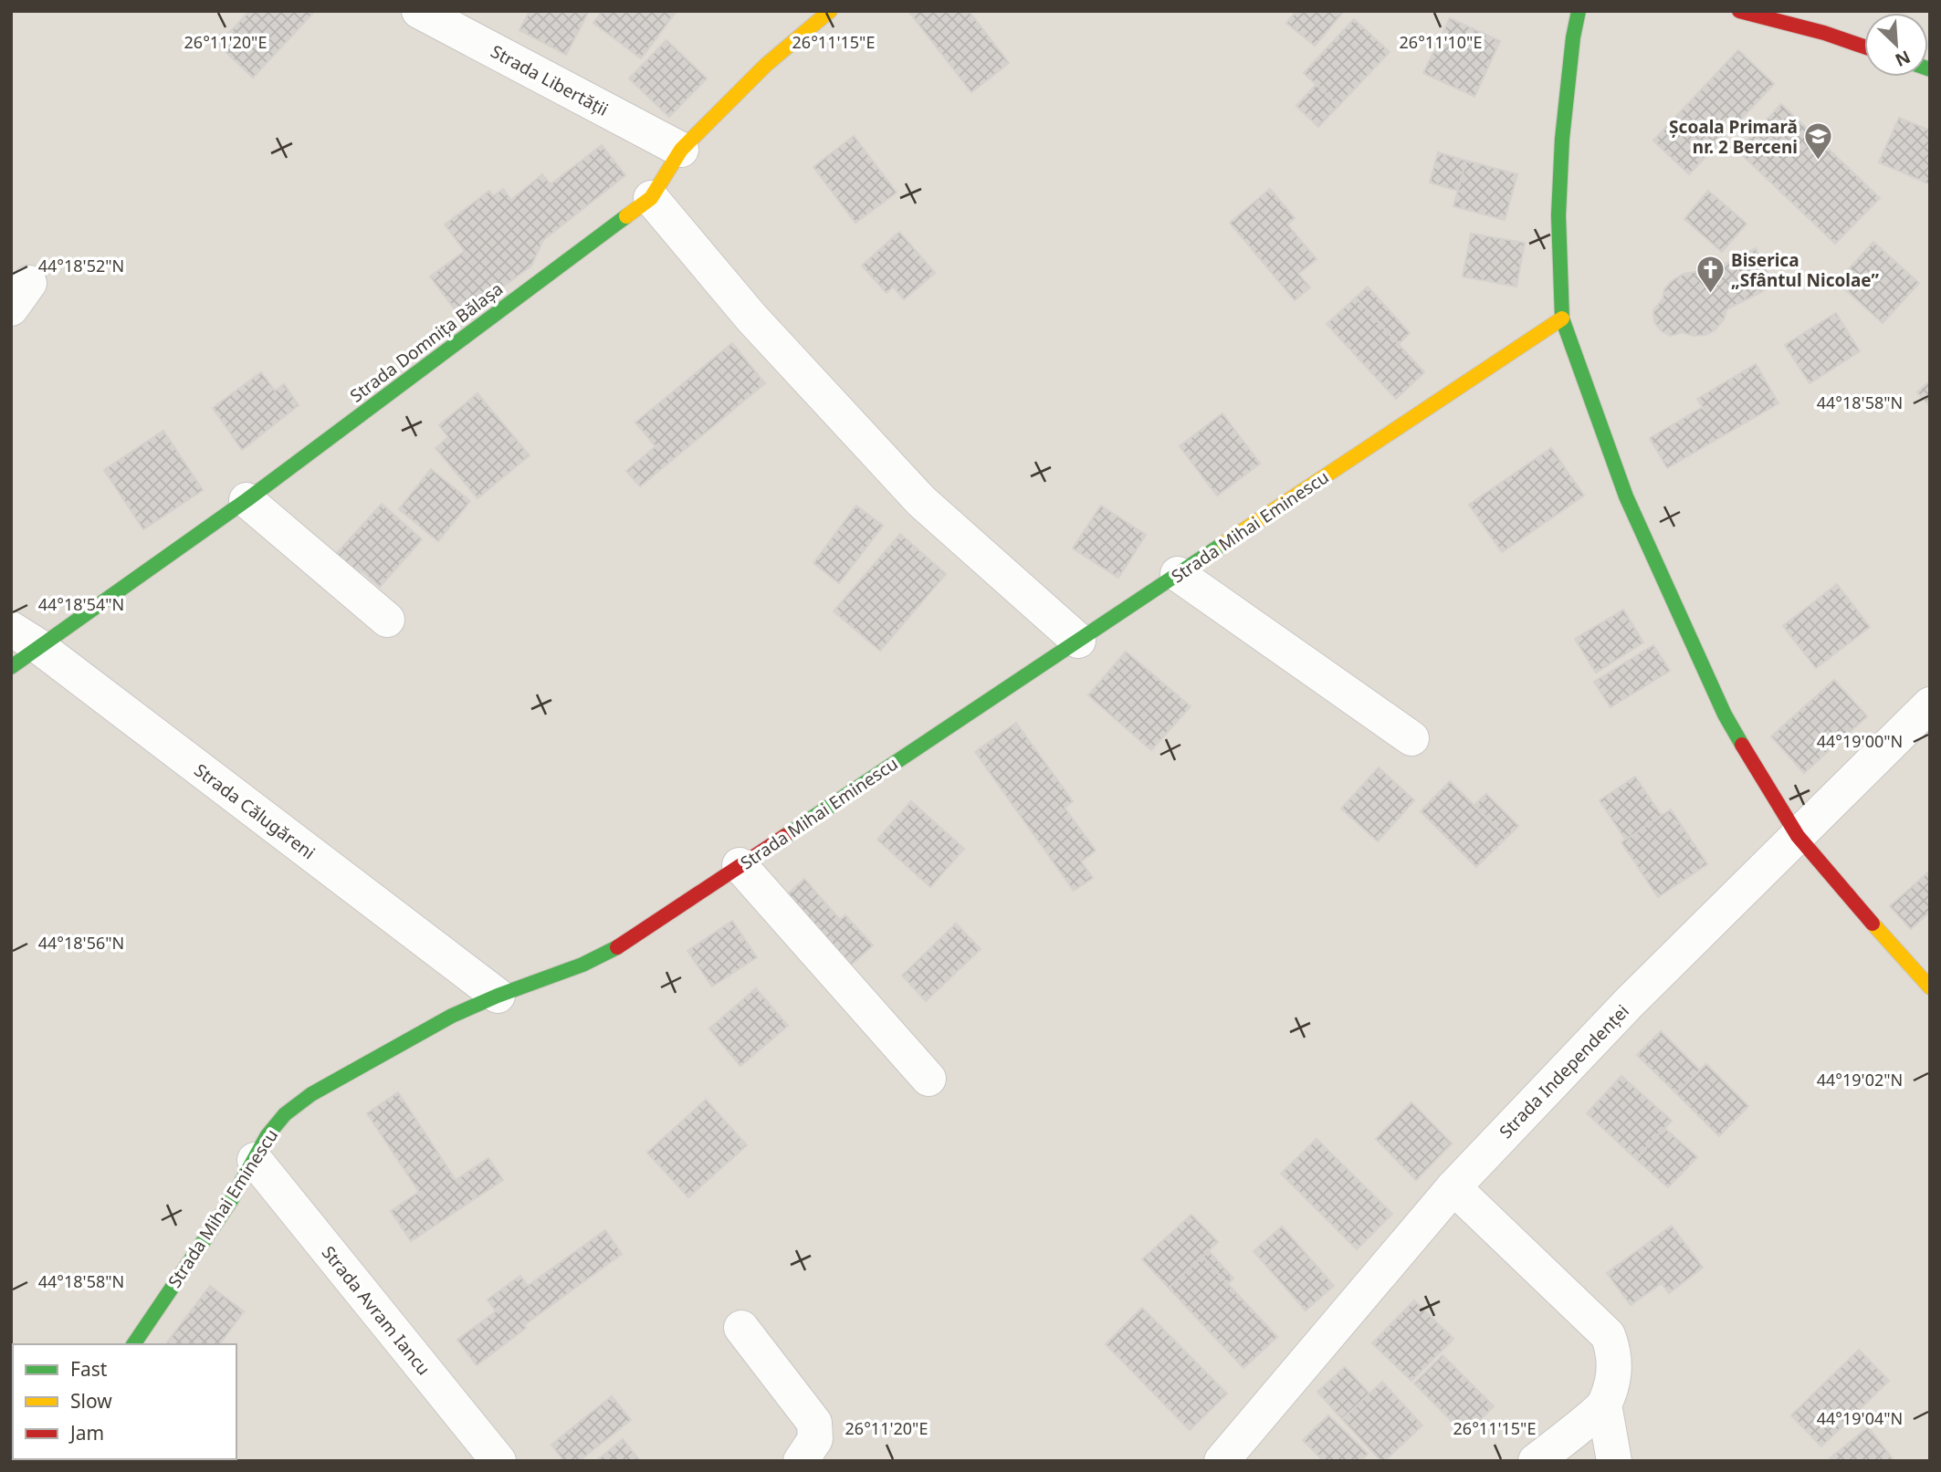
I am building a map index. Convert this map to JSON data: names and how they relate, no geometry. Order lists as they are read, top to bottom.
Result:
{
  "streets": {
    "street": [
      "Strada Libertății",
      "Strada Domnița Bălașa",
      "Strada Mihai Eminescu",
      "Strada Călugăreni",
      "Strada Independenței",
      "Strada Avram Iancu"
    ]
  },
  "crossings": [
    ["Strada Libertății", "Strada Domnița Bălașa"],
    ["Strada Domnița Bălașa", "Strada Călugăreni"],
    ["Strada Mihai Eminescu", "Strada Călugăreni"],
    ["Strada Mihai Eminescu", "Strada Avram Iancu"]
  ],
  "places": {
    "school or university": ["Școala Primară nr. 2 Berceni"],
    "church": ["Biserica „Sfântul Nicolae”"]
  },
  "legend": ["Fast", "Slow", "Jam"],
  "north": "bottom right",
  "coordinates": [
    "26°11'20\"E",
    "26°11'15\"E",
    "26°11'10\"E",
    "44°18'52\"N",
    "44°18'58\"N",
    "44°18'54\"N",
    "44°19'00\"N",
    "44°18'56\"N",
    "44°19'02\"N",
    "44°19'04\"N"
  ]
}
